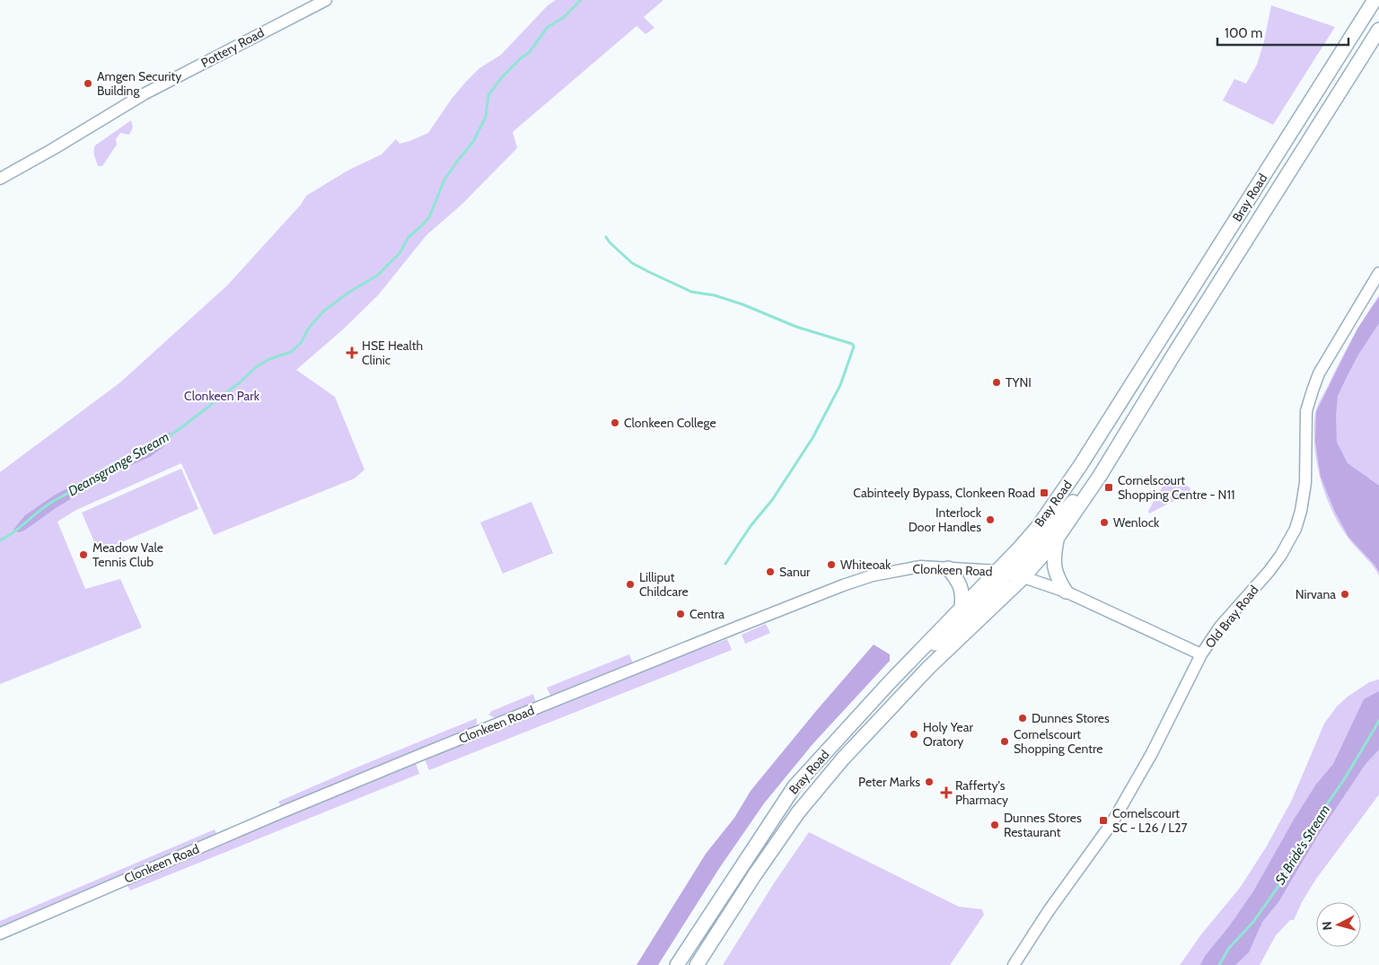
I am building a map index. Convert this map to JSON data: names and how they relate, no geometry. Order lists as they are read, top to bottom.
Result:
{
  "streets": {
    "highway": ["Bray Road"],
    "street": ["Pottery Road", "Clonkeen Road", "Old Bray Road"]
  },
  "crossings": [
    ["Bray Road", "Clonkeen Road"],
    ["Clonkeen Road", "Old Bray Road"]
  ],
  "water": ["Deansgrange Stream", "St Bride's Stream"],
  "parks": ["Clonkeen Park"],
  "places": {
    "other": [
      "Amgen Security Building",
      "TYNI",
      "Clonkeen College",
      "Interlock Door Handles",
      "Wenlock",
      "Meadow Vale Tennis Club",
      "Whiteoak",
      "Sanur",
      "Lilliput Childcare",
      "Nirvana",
      "Centra",
      "Dunnes Stores",
      "Holy Year Oratory",
      "Cornelscourt Shopping Centre",
      "Peter Marks",
      "Dunnes Stores Restaurant"
    ],
    "health": ["HSE Health Clinic", "Rafferty's Pharmacy"],
    "transit": ["Cornelscourt Shopping Centre - N11", "Cabinteely Bypass, Clonkeen Road", "Cornelscourt SC - L26 / L27"]
  },
  "scale_bar": "100 m",
  "north": "left"
}
